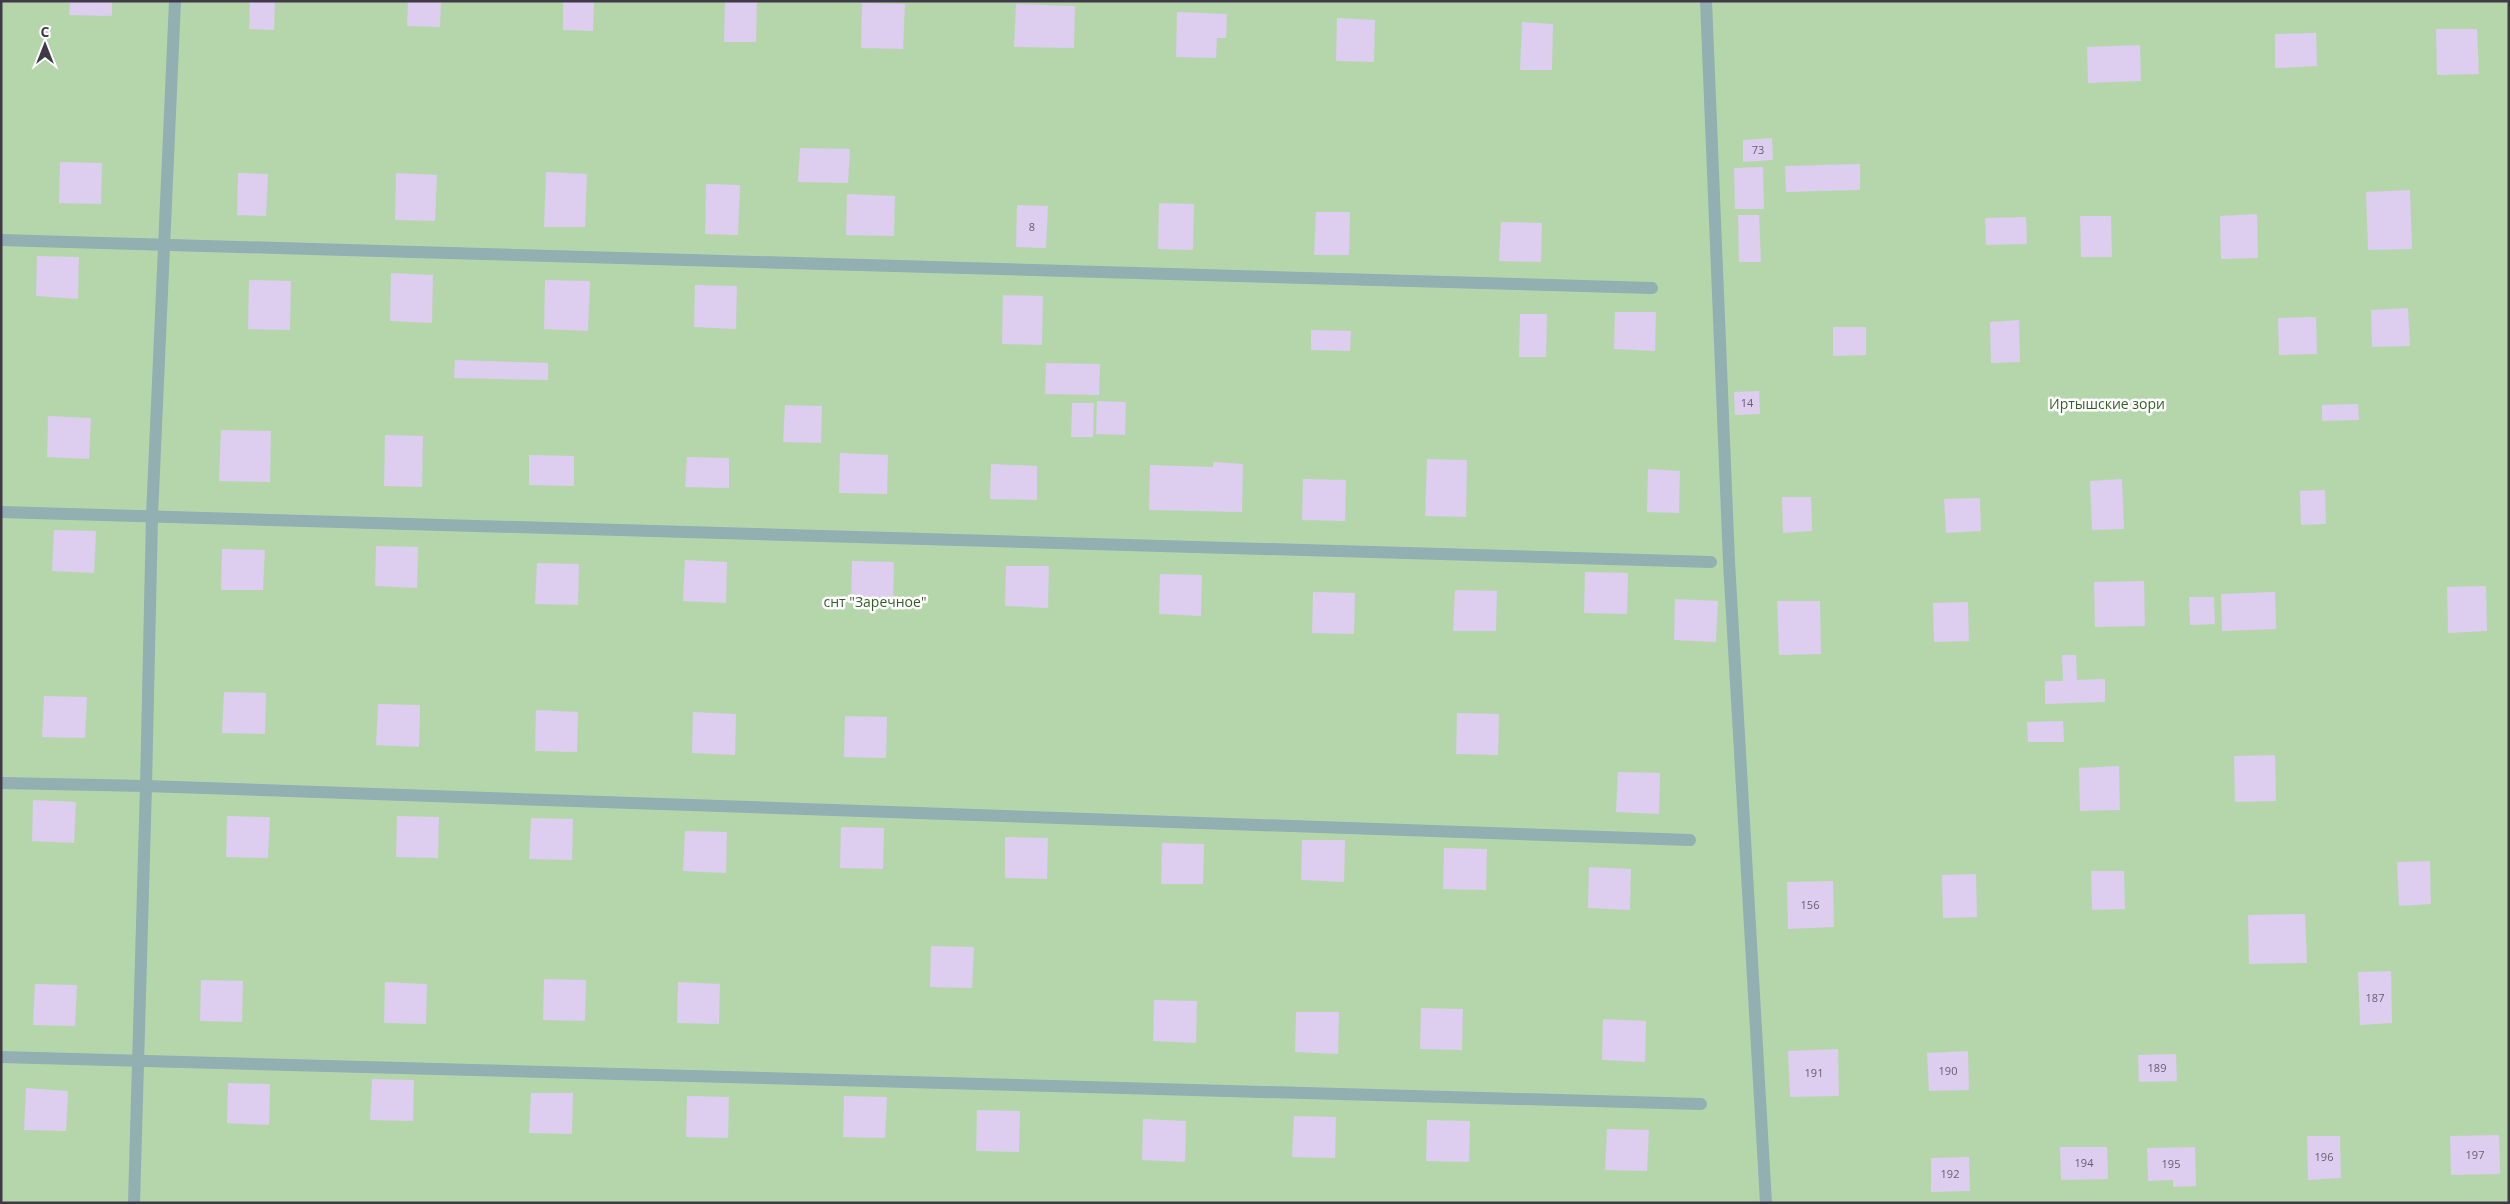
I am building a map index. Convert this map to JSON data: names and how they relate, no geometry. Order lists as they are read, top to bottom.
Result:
{
  "parks": ["Иртышские зори", "снт \"Заречное\""],
  "house_numbers": [
    "73",
    "8",
    "14",
    "156",
    "187",
    "189",
    "190",
    "191",
    "197",
    "196",
    "194",
    "195",
    "192"
  ],
  "north": "top"
}
